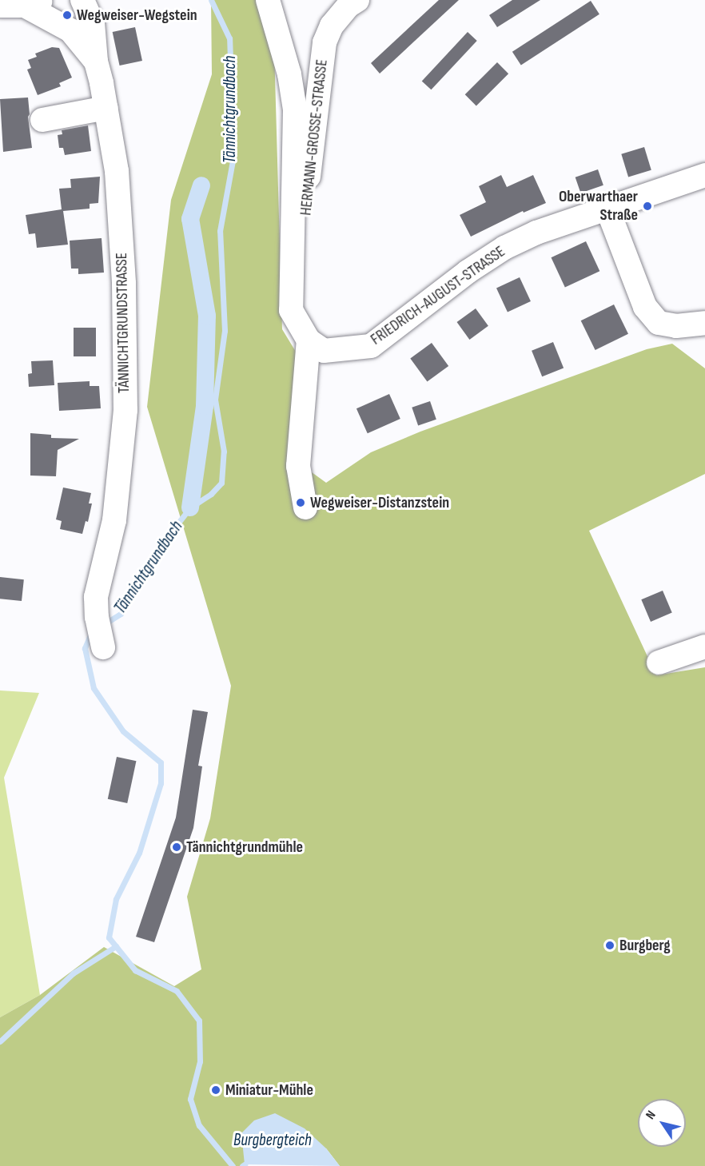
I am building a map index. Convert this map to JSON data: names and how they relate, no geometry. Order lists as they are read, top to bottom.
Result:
{
  "streets": {
    "street": ["HERMANN-GROSSE-STRASSE", "FRIEDRICH-AUGUST-STRASSE", "TÄNNICHTGRUNDSTRASSE"]
  },
  "water": ["Tännichtgrundbach", "Burgbergteich"],
  "places": [
    "Wegweiser-Wegstein",
    "Oberwarthaer Straße",
    "Wegweiser-Distanzstein",
    "Tännichtgrundmühle",
    "Burgberg",
    "Miniatur-Mühle"
  ],
  "north": "top left"
}
